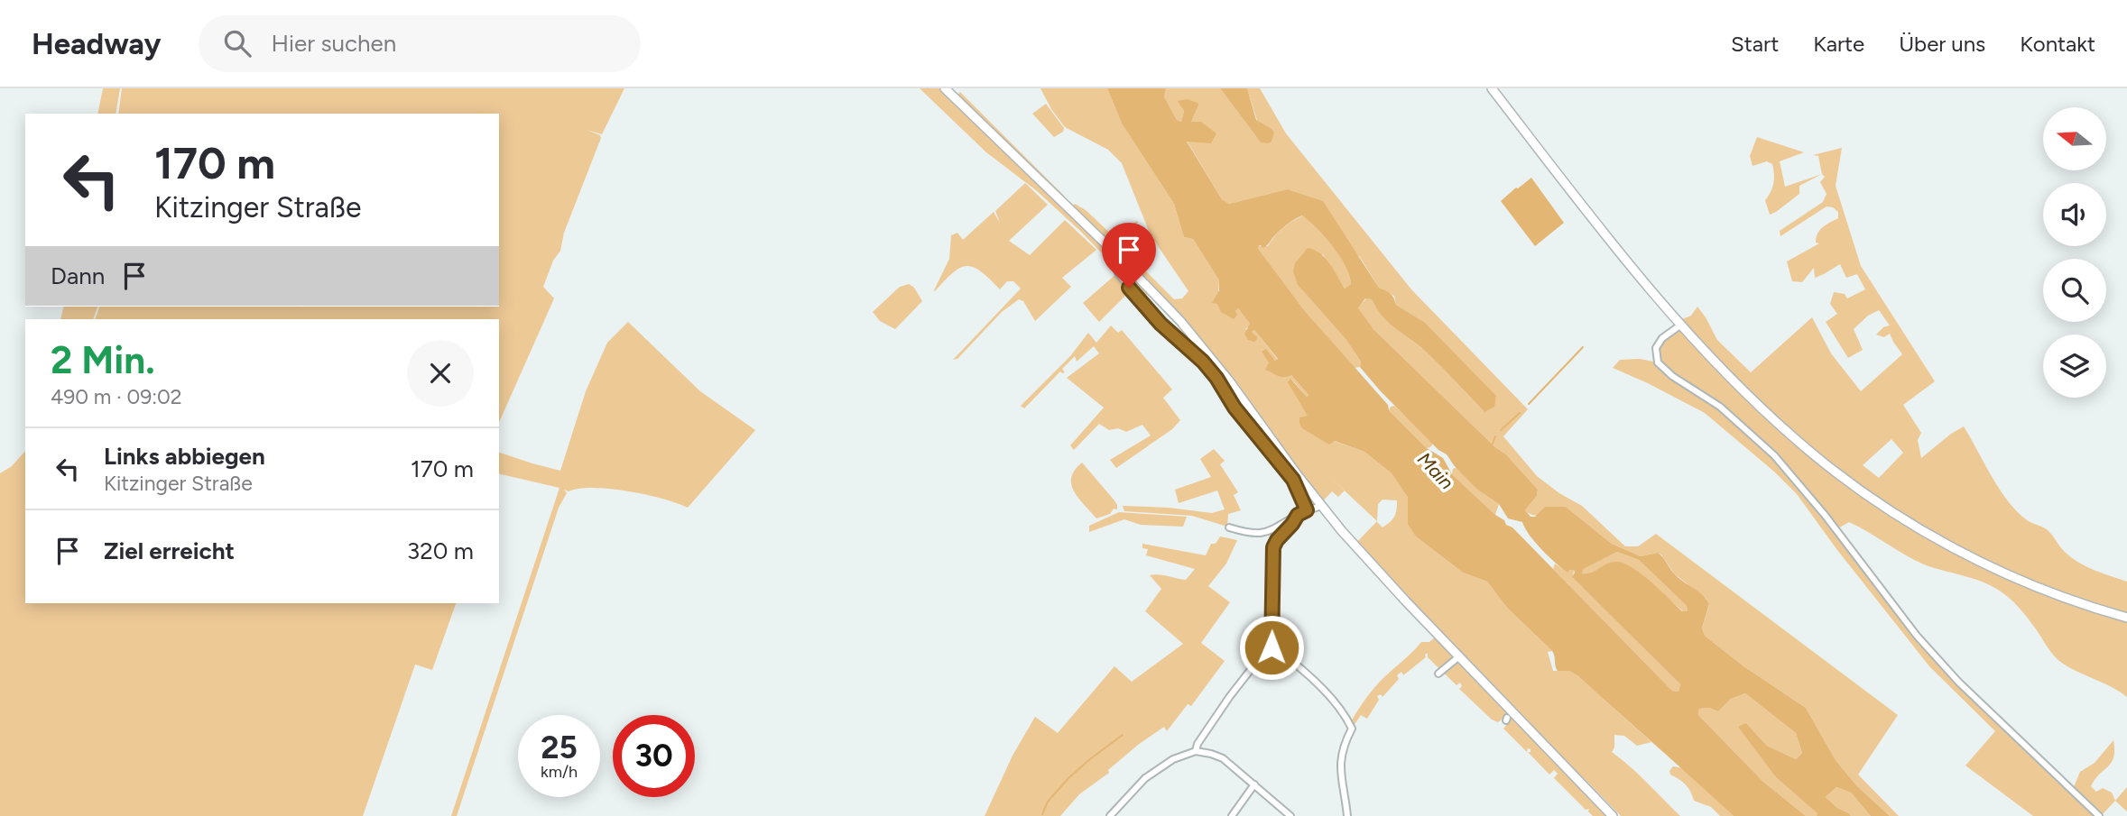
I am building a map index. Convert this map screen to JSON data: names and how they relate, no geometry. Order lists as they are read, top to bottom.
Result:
{
  "water": ["Main"],
  "north": "left",
  "page": {
    "header": "Headway",
    "search": "Hier suchen",
    "nav": [
      "Start",
      "Karte",
      "Über uns",
      "Kontakt"
    ],
    "turn": ["170 m", "Kitzinger Straße"],
    "then": "Dann",
    "heading": ["2 Min.", "490 m · 09:02"],
    "list": [
      {
        "name": "Links abbiegen",
        "note": "Kitzinger Straße",
        "value": "170 m"
      },
      {
        "name": "Ziel erreicht",
        "value": "320 m"
      }
    ],
    "speed": "25 km/h",
    "limit": "30"
  }
}
